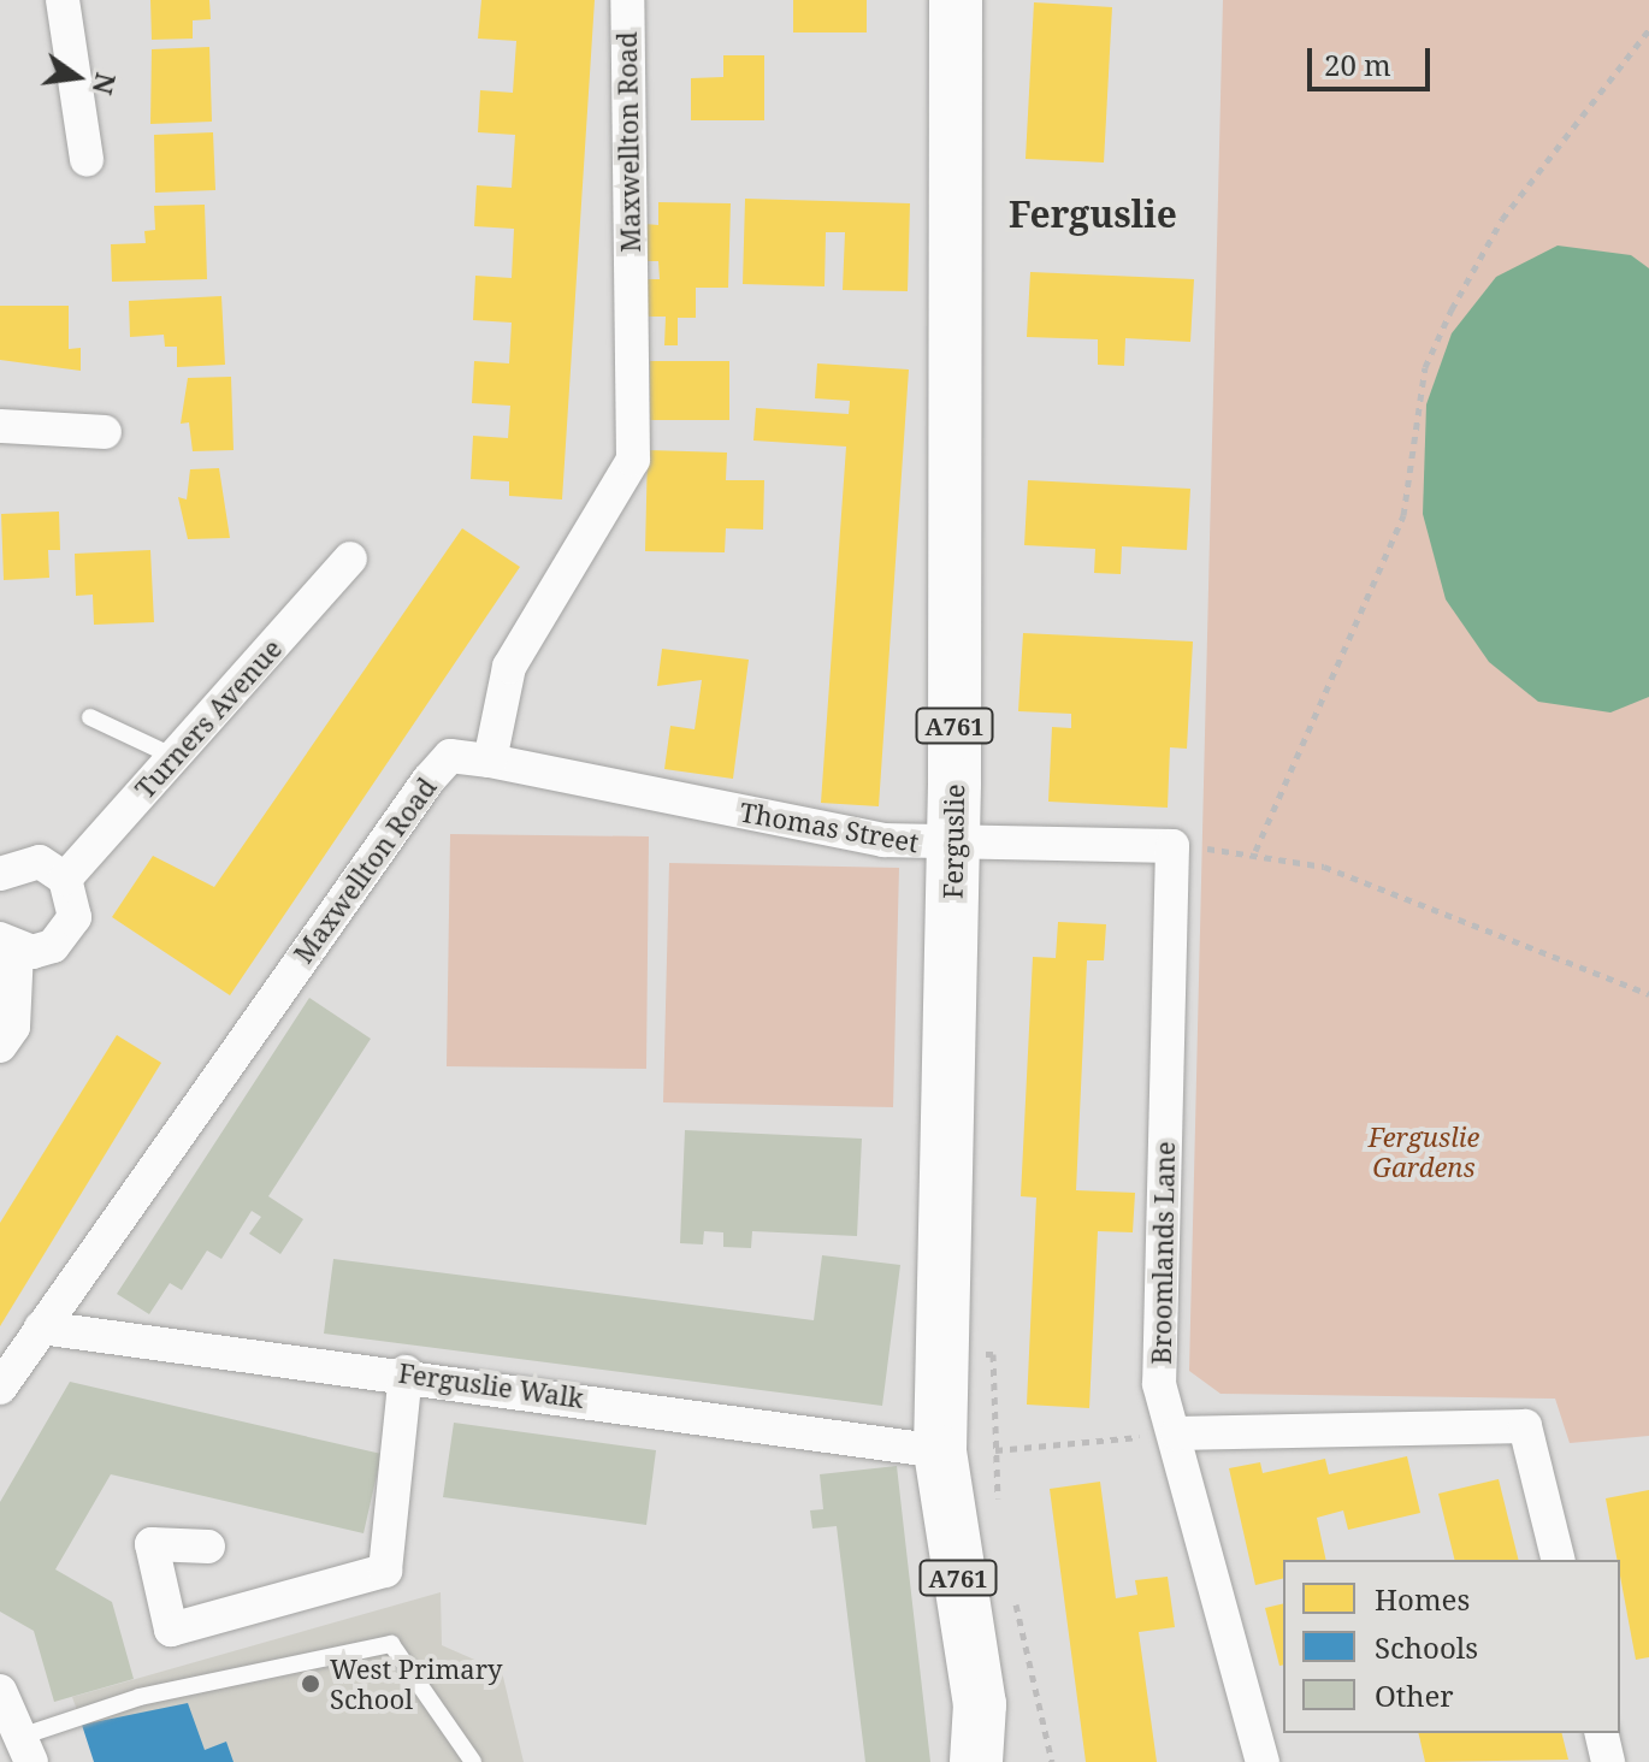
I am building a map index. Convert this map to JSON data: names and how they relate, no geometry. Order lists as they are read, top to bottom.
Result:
{
  "streets": {
    "main road": ["A761", "Ferguslie"],
    "street": [
      "Maxwellton Road",
      "Turners Avenue",
      "Thomas Street",
      "Broomlands Lane",
      "Ferguslie Walk"
    ]
  },
  "crossings": [
    ["Maxwellton Road", "Thomas Street"],
    ["Maxwellton Road", "Ferguslie Walk"],
    ["A761", "Ferguslie"],
    ["A761", "Ferguslie Walk"],
    ["Thomas Street", "Ferguslie"],
    ["Thomas Street", "Broomlands Lane"],
    ["Ferguslie", "Ferguslie Walk"]
  ],
  "districts": ["Ferguslie"],
  "parks": ["Ferguslie Gardens"],
  "places": ["West Primary School"],
  "legend": ["Homes", "Schools", "Other"],
  "scale_bar": "20 m",
  "north": "right"
}
